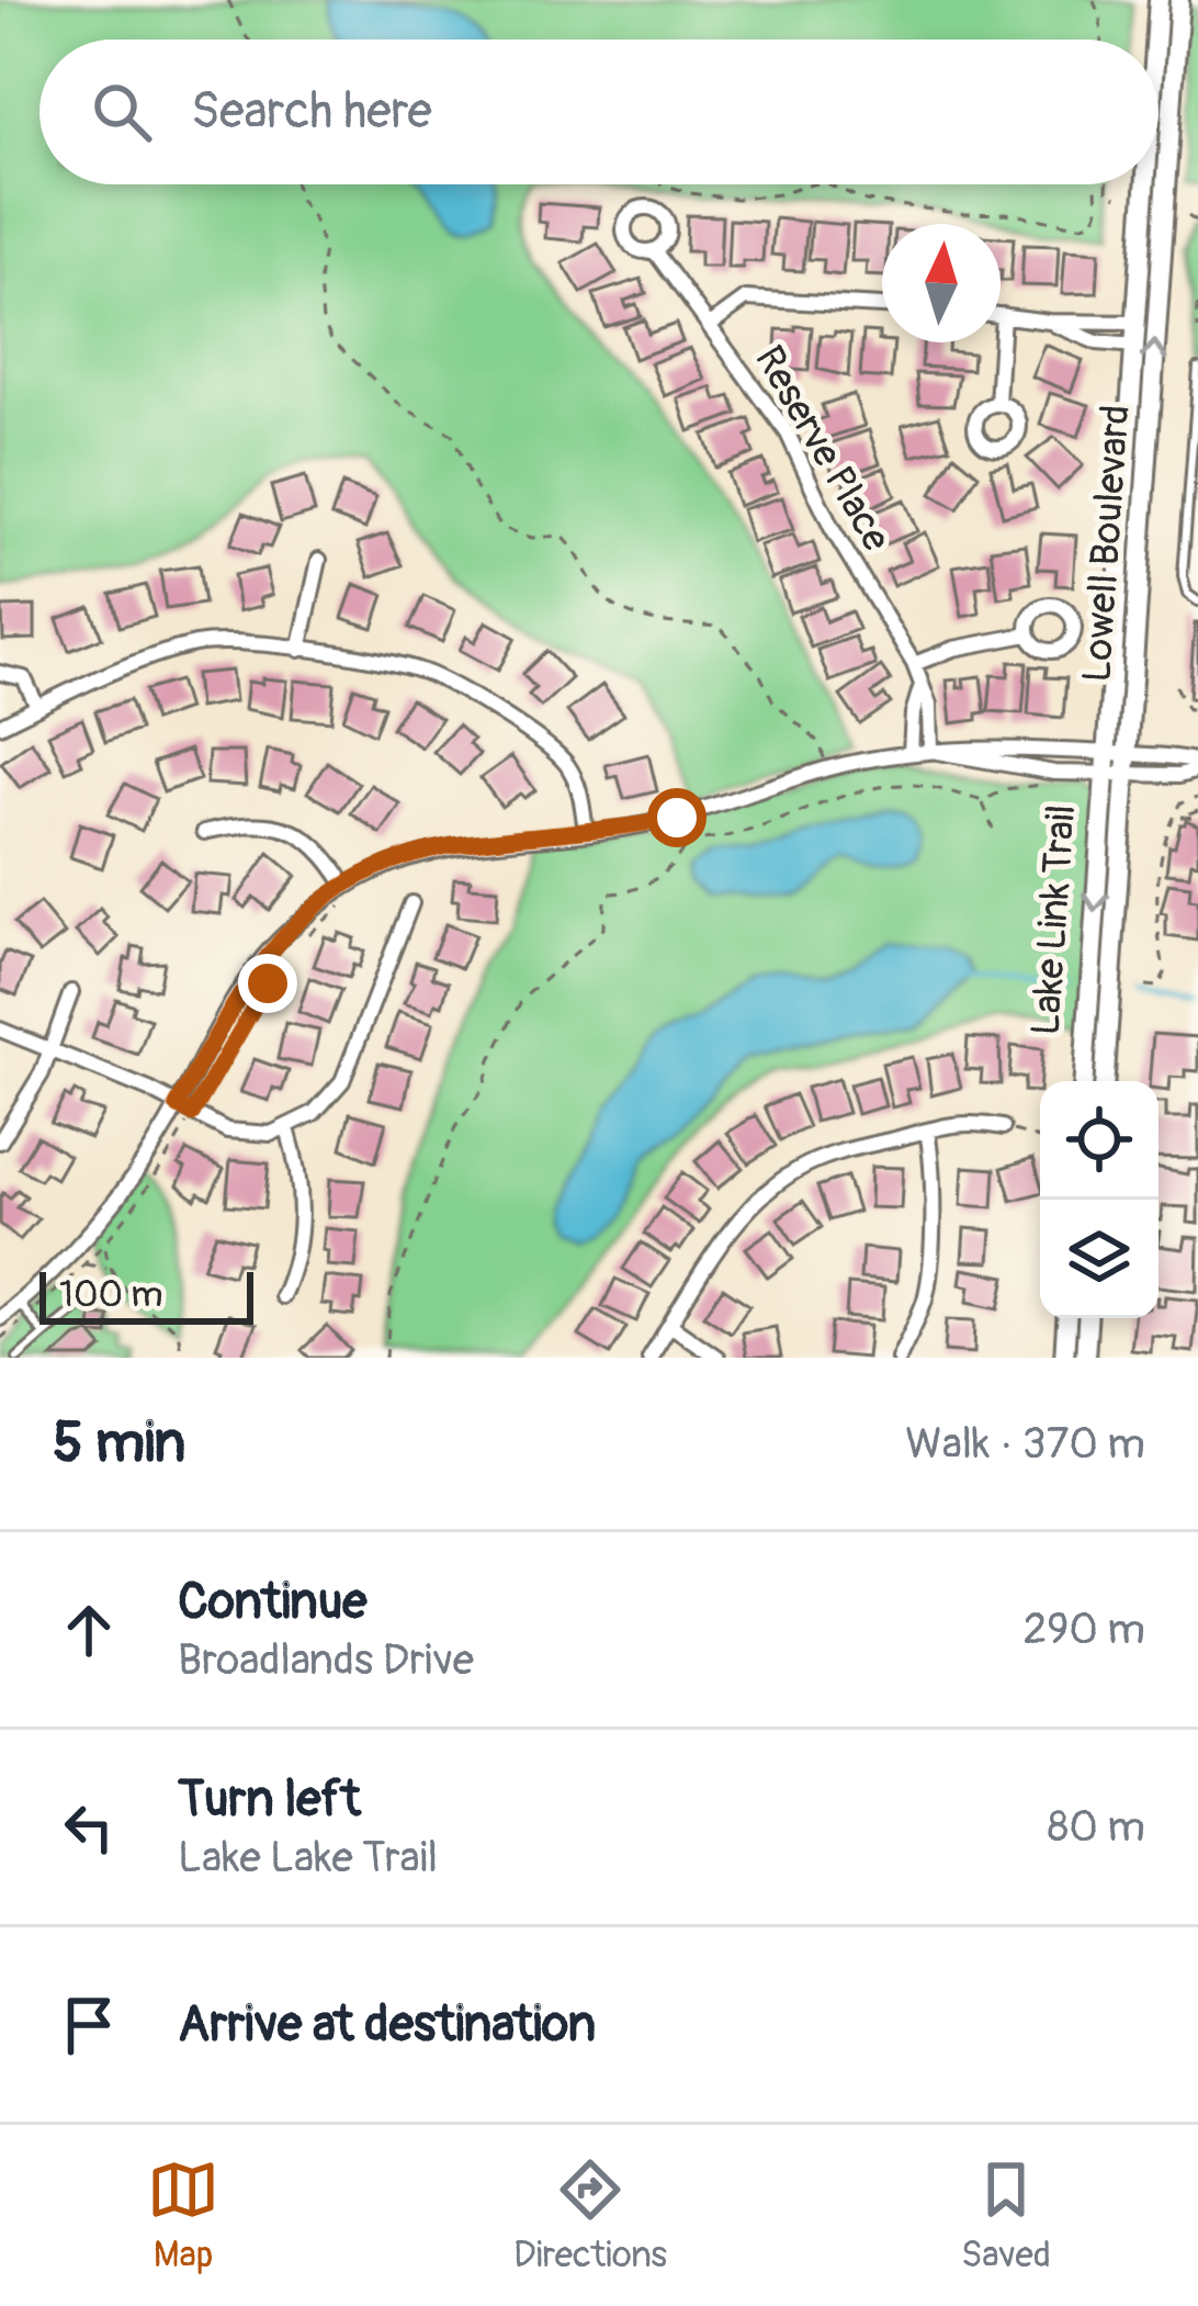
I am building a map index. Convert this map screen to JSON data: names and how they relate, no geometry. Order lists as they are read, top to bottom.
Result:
{
  "streets": {
    "main road": ["Lowell Boulevard"],
    "street": ["Reserve Place"],
    "path": ["Lake Link Trail"]
  },
  "scale_bar": "100 m",
  "north": "top",
  "page": {
    "search": "Search here",
    "scale": "100 m",
    "heading": ["5 min", "Walk · 370 m"],
    "list": [
      ["Continue", "Broadlands Drive", "290 m"],
      ["Turn left", "Lake Lake Trail", "80 m"],
      "Arrive at destination"
    ],
    "nav": ["Map", "Directions", "Saved"]
  }
}
